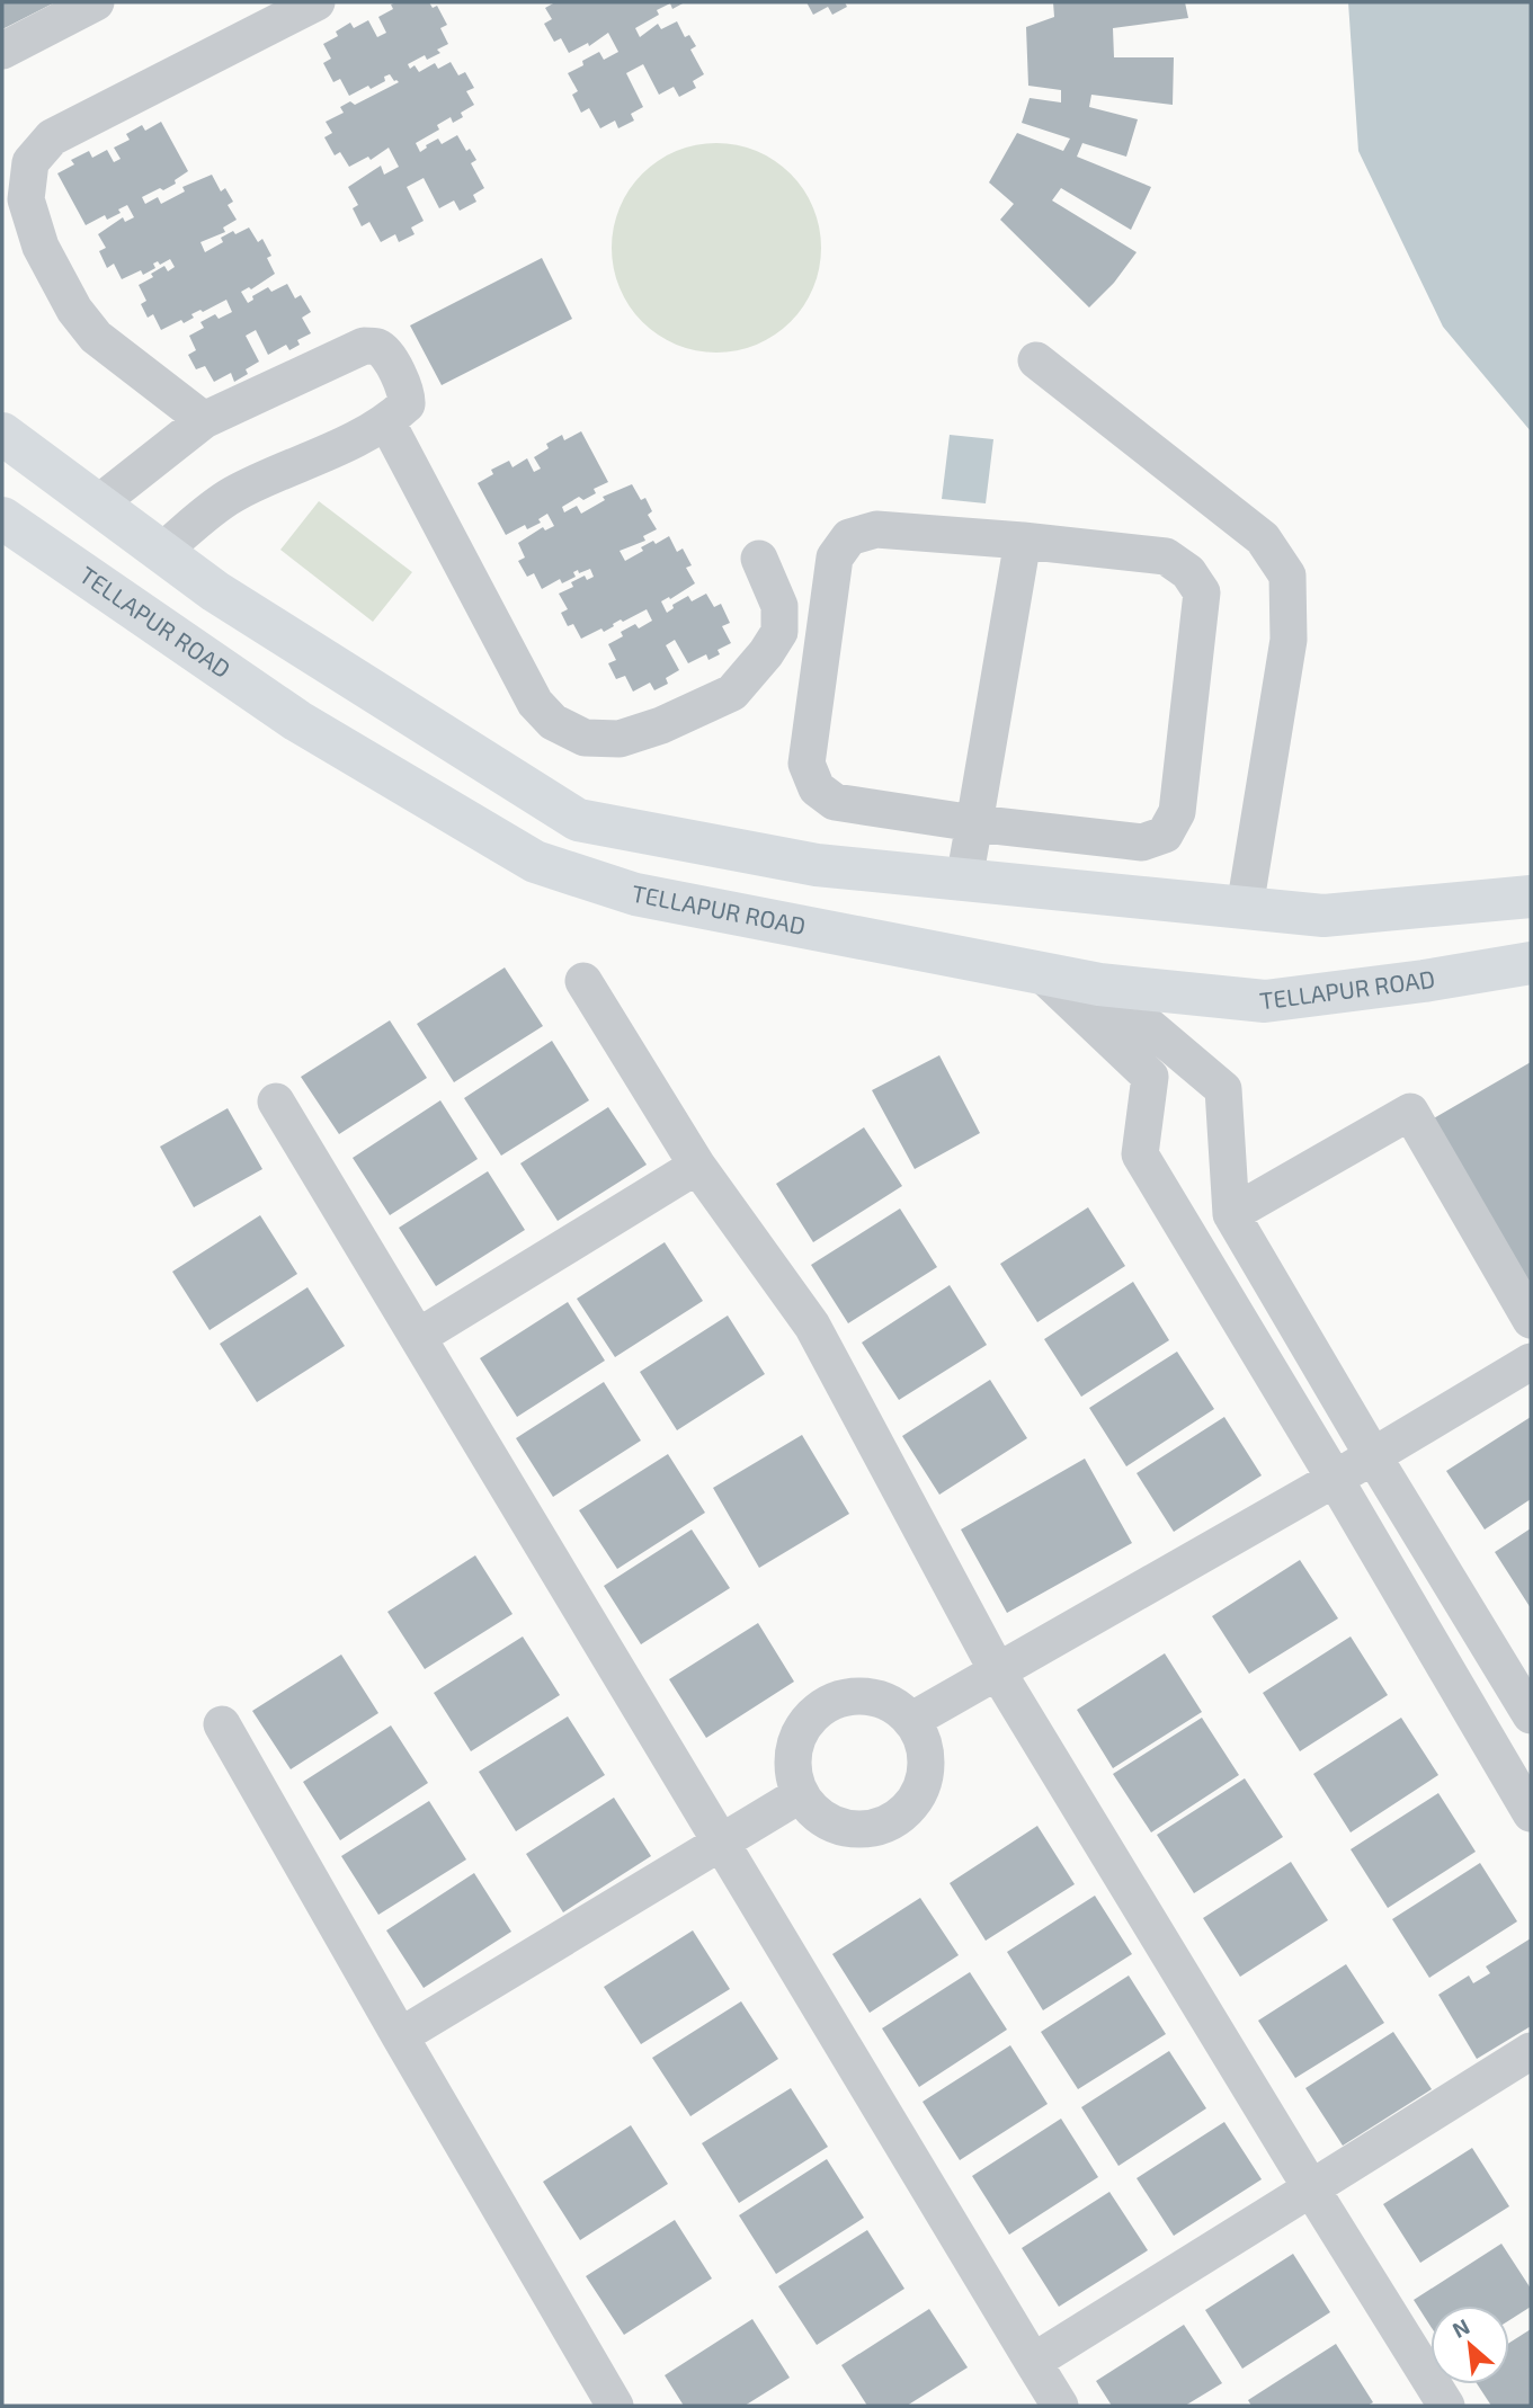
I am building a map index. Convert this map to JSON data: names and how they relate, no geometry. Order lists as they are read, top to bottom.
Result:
{
  "streets": {
    "street": ["TELLAPUR ROAD"]
  },
  "north": "top left"
}
